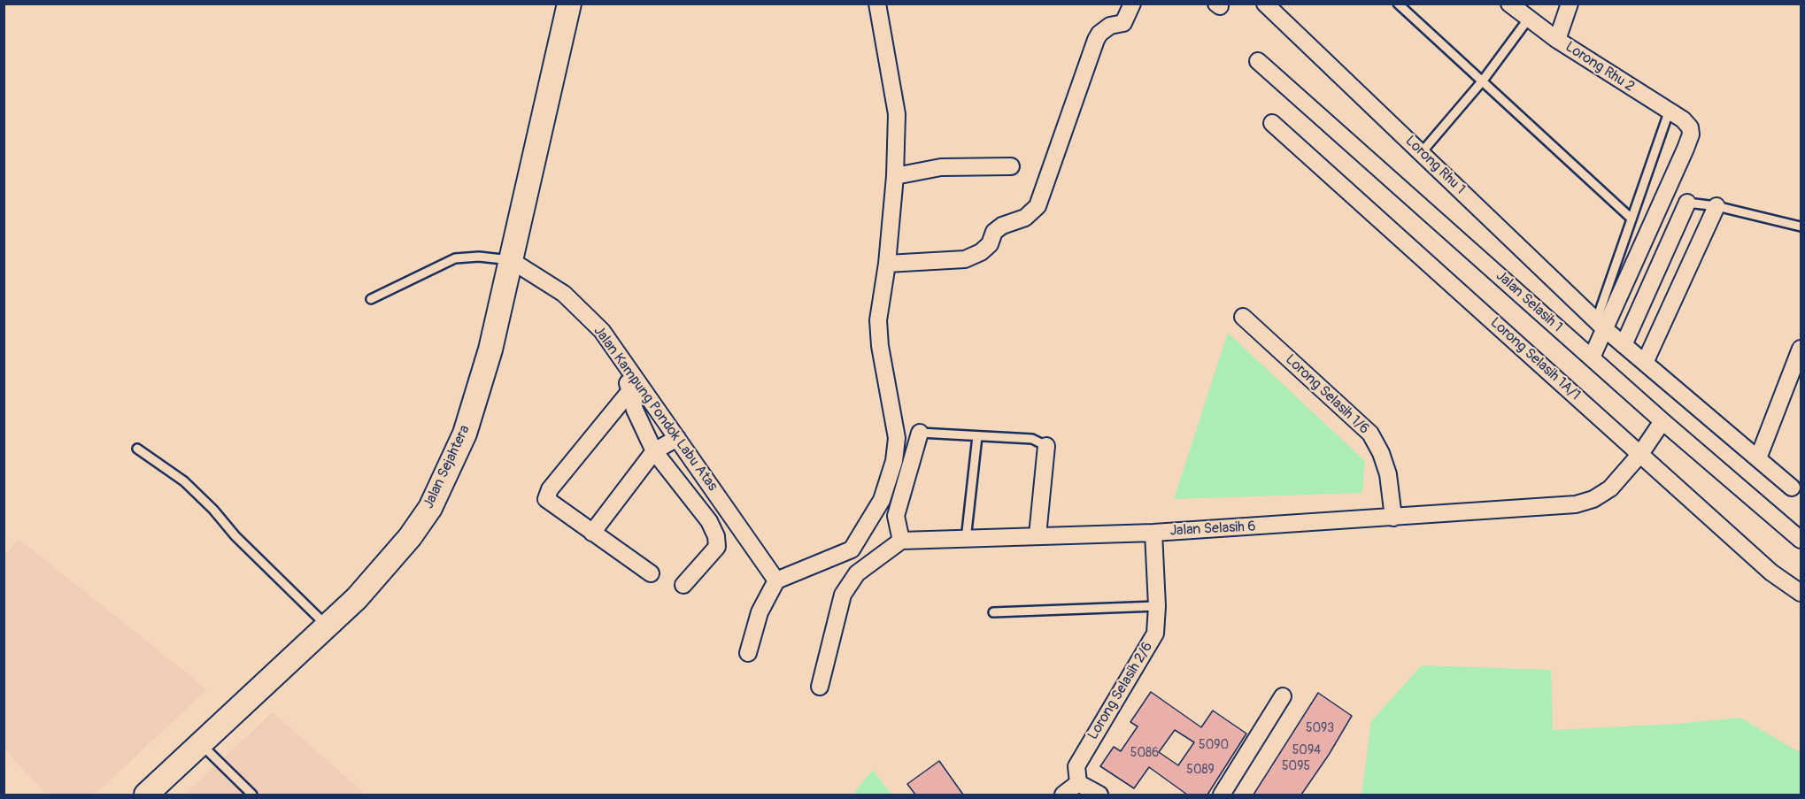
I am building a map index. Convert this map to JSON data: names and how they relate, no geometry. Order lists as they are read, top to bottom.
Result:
{
  "streets": {
    "main road": ["Jalan Sejahtera"],
    "street": [
      "Lorong Rhu 2",
      "Lorong Rhu 1",
      "Jalan Selasih 1",
      "Lorong Selasih 1A/1",
      "Lorong Selasih 1/6",
      "Jalan Kampung Pondok Labu Atas",
      "Jalan Selasih 6",
      "Lorong Selasih 2/6"
    ]
  },
  "crossings": [
    ["Lorong Rhu 2", "Lorong Rhu 1"],
    ["Jalan Selasih 1", "Jalan Selasih 6"],
    ["Lorong Selasih 1A/1", "Jalan Selasih 6"],
    ["Lorong Selasih 1/6", "Jalan Selasih 6"],
    ["Jalan Kampung Pondok Labu Atas", "Jalan Sejahtera"],
    ["Jalan Selasih 6", "Lorong Selasih 2/6"]
  ],
  "house_numbers": [
    "5093",
    "5090",
    "5094",
    "5086",
    "5095",
    "5089"
  ]
}
